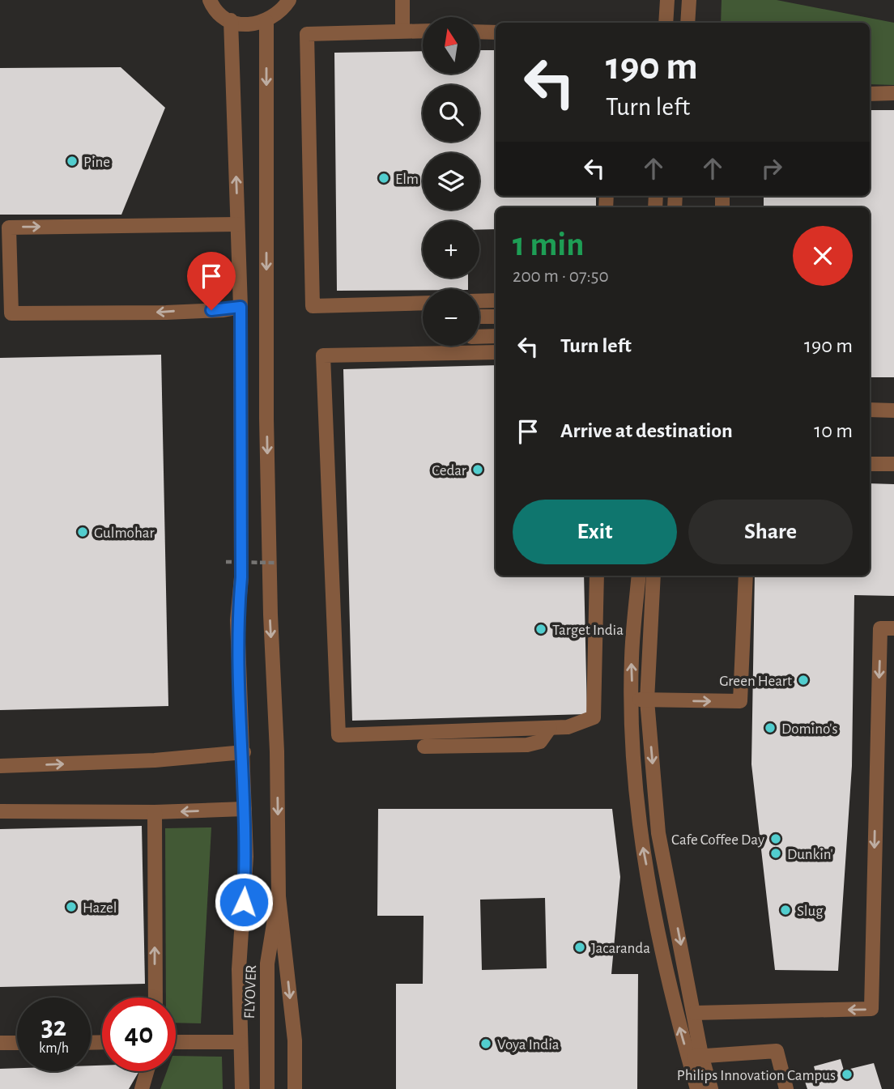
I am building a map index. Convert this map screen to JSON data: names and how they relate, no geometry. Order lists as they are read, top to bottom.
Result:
{
  "streets": {
    "street": ["FLYOVER"]
  },
  "places": [
    "Pine",
    "Elm",
    "Cedar",
    "Gulmohar",
    "Target India",
    "Green Heart",
    "Domino's",
    "Cafe Coffee Day",
    "Dunkin'",
    "Hazel",
    "Slug",
    "Jacaranda",
    "Voya India",
    "Philips Innovation Campus"
  ],
  "north": "top",
  "page": {
    "map_buttons": ["+", "−"],
    "turn": ["190 m", "Turn left"],
    "heading": ["1 min", "200 m · 07:50"],
    "list": [
      {
        "name": "Turn left",
        "value": "190 m"
      },
      {
        "name": "Arrive at destination",
        "value": "10 m"
      }
    ],
    "buttons": ["Exit", "Share"],
    "speed": "32 km/h",
    "limit": "40"
  }
}
